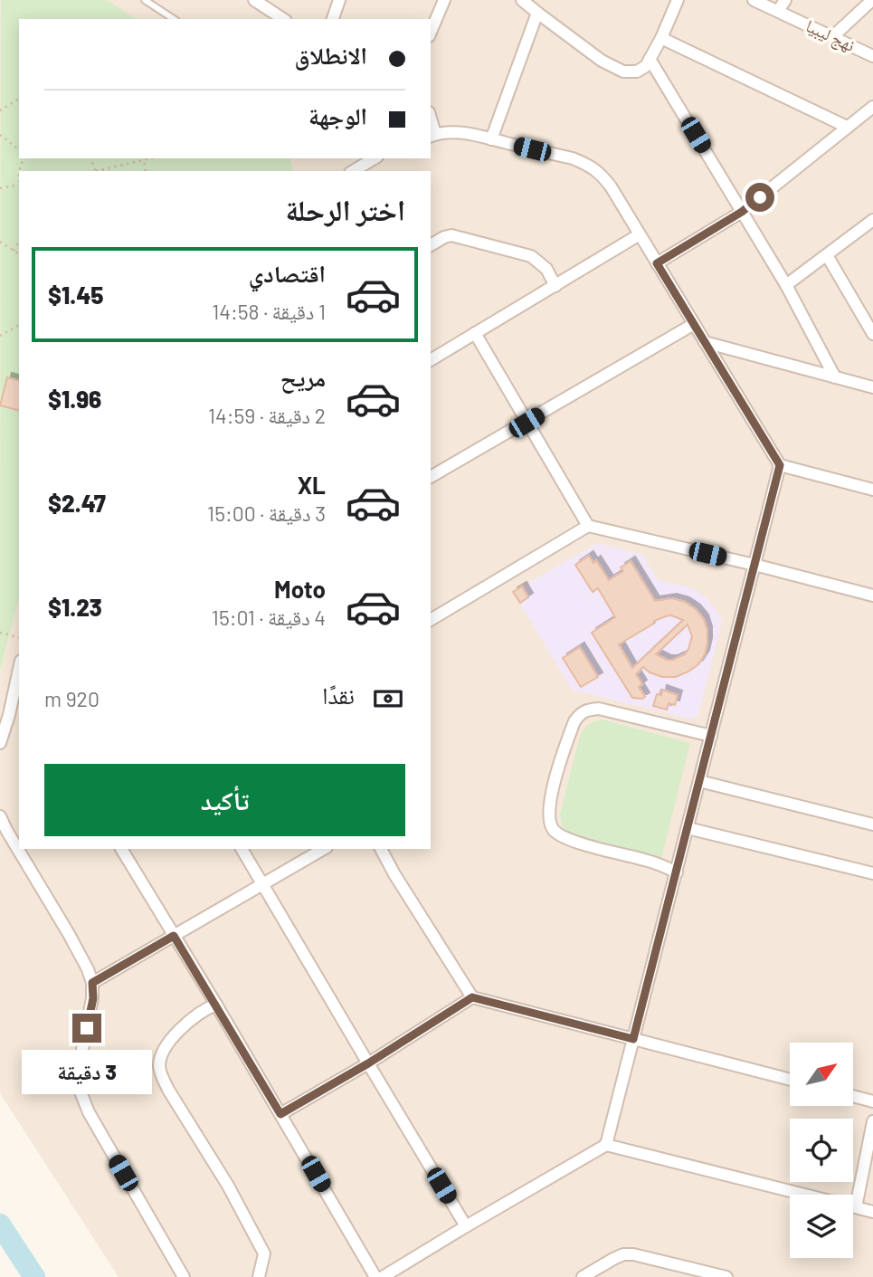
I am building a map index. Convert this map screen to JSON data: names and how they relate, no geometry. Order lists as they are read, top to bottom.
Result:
{
  "streets": {
    "street": ["نهج ليبيا"]
  },
  "north": "top right",
  "page": {
    "banner": ["الانطلاق", "الوجهة"],
    "heading": "اختر الرحلة",
    "list": [
      {
        "name": "اقتصادي",
        "note": "1 دقيقة · 14:58",
        "value": "$1.45"
      },
      {
        "name": "مريح",
        "note": "2 دقيقة · 14:59",
        "value": "$1.96"
      },
      {
        "name": "XL",
        "note": "3 دقيقة · 15:00",
        "value": "$2.47"
      },
      {
        "name": "Moto",
        "note": "4 دقيقة · 15:01",
        "value": "$1.23"
      }
    ],
    "pay": ["نقدًا", "920 m"],
    "buttons": "تأكيد",
    "bubble": "3 دقيقة"
  }
}
